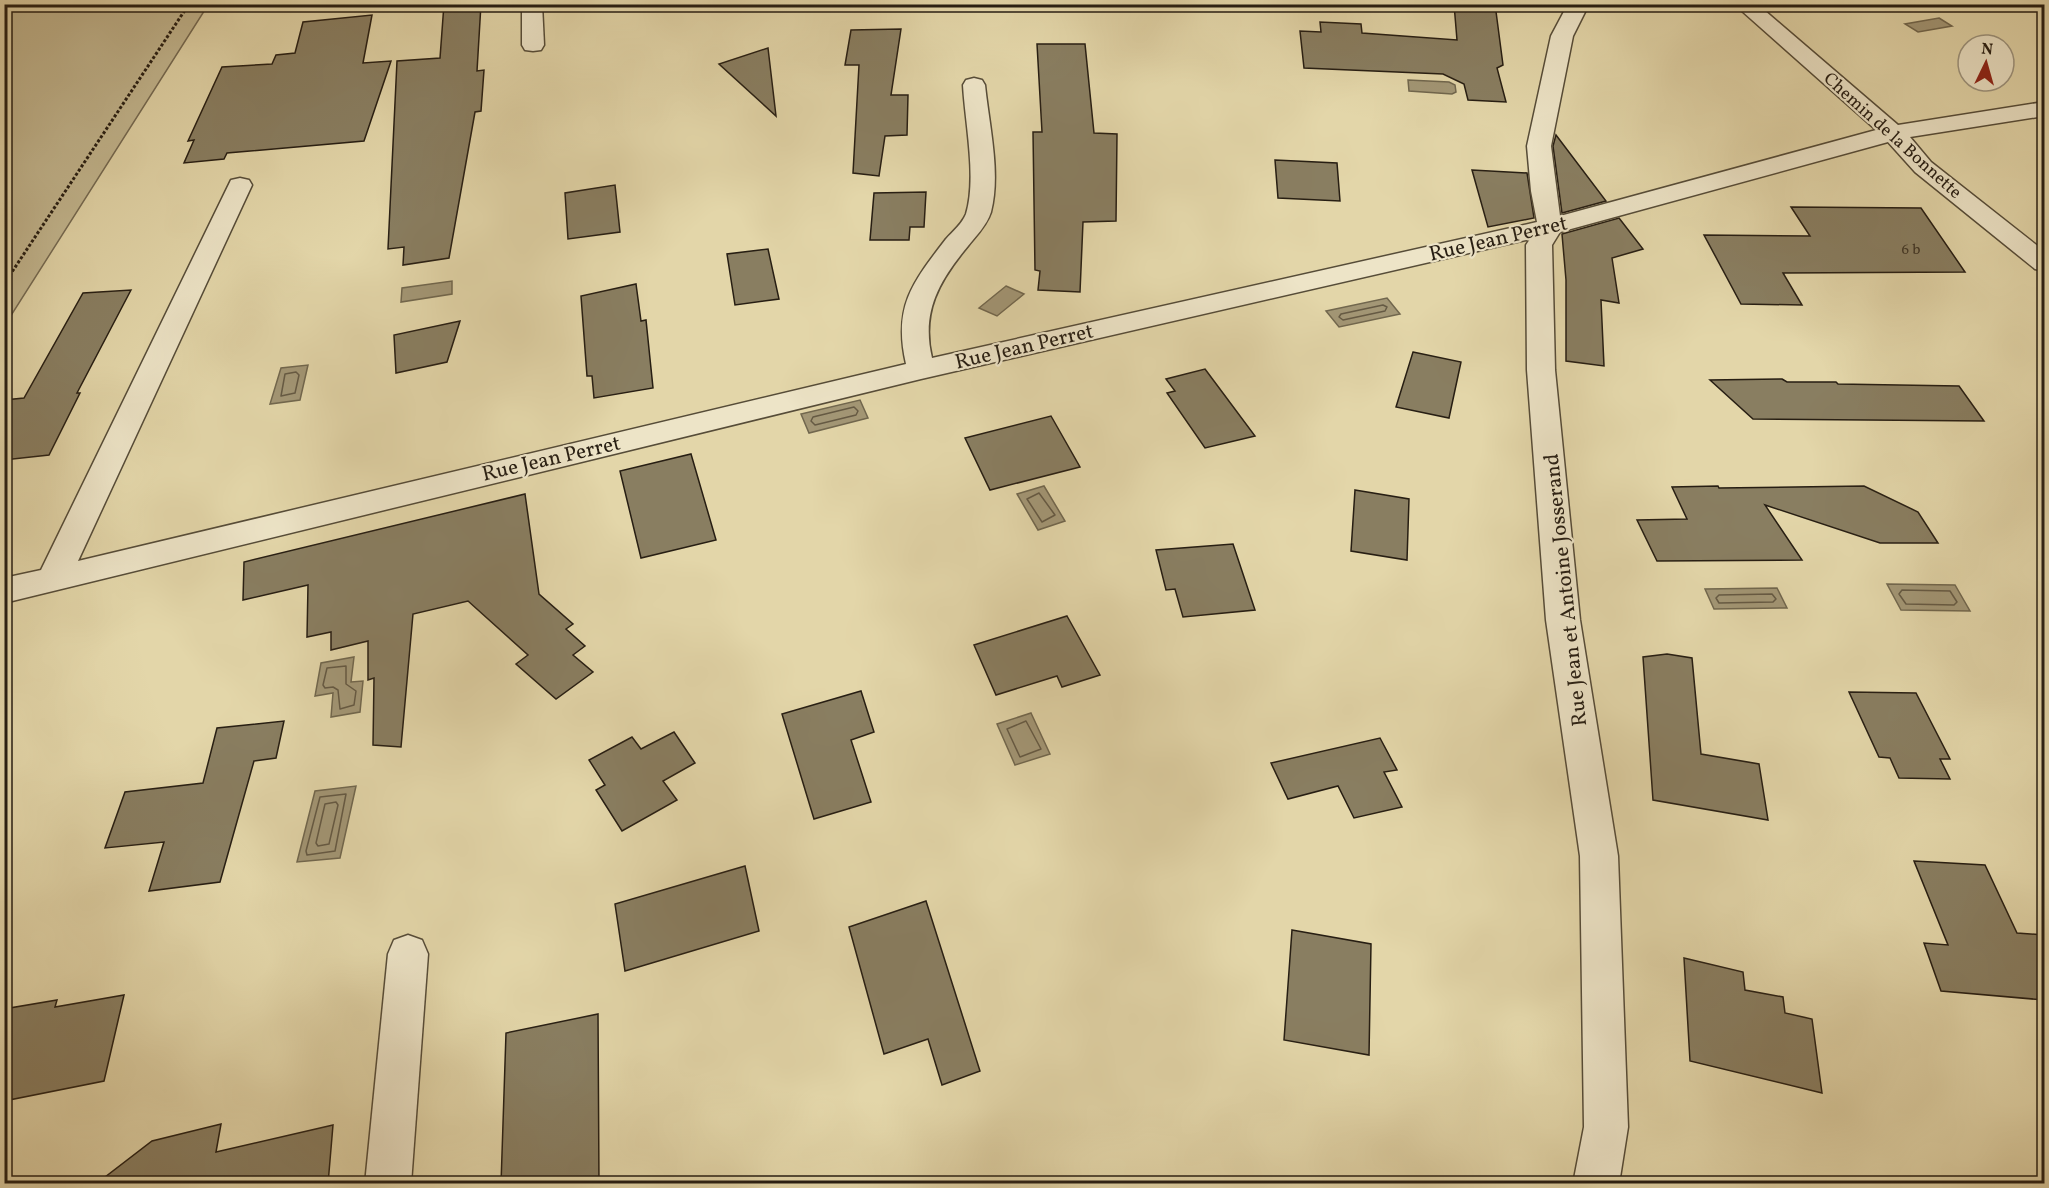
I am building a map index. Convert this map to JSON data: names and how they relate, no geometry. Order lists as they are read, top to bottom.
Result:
{
  "streets": {
    "street": ["Chemin de la Bonnette", "Rue Jean Perret", "Rue Jean et Antoine Josserand"]
  },
  "crossings": [
    ["Chemin de la Bonnette", "Rue Jean Perret"],
    ["Rue Jean Perret", "Rue Jean et Antoine Josserand"]
  ],
  "house_numbers": ["6 b"],
  "north": "top"
}
